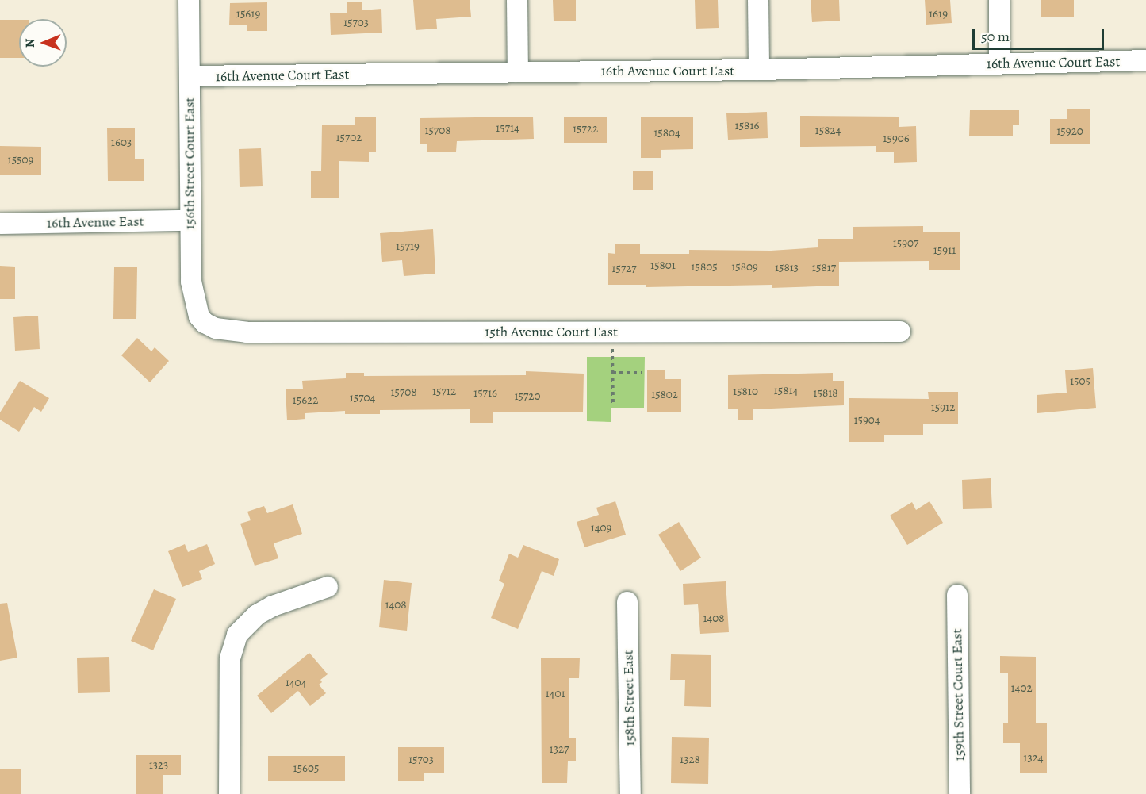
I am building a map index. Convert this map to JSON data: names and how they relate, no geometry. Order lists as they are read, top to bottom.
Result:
{
  "streets": {
    "street": [
      "16th Avenue Court East",
      "156th Street Court East",
      "16th Avenue East",
      "15th Avenue Court East",
      "159th Street Court East",
      "158th Street East"
    ]
  },
  "crossings": [
    ["16th Avenue Court East", "156th Street Court East"],
    ["156th Street Court East", "16th Avenue East"],
    ["156th Street Court East", "15th Avenue Court East"]
  ],
  "house_numbers": [
    "15619",
    "1619",
    "15703",
    "15816",
    "15714",
    "15722",
    "15708",
    "15824",
    "15920",
    "15804",
    "15702",
    "15906",
    "1603",
    "15509",
    "15907",
    "15719",
    "15911",
    "15801",
    "15805",
    "15809",
    "15813",
    "15817",
    "15727",
    "1505",
    "15814",
    "15712",
    "15810",
    "15708",
    "15716",
    "15818",
    "15802",
    "15720",
    "15704",
    "15622",
    "15912",
    "15904",
    "1409",
    "1408",
    "1408",
    "1404",
    "1402",
    "1401",
    "1327",
    "1324",
    "15703",
    "1328",
    "1323",
    "15605"
  ],
  "scale_bar": "50 m",
  "north": "left"
}
